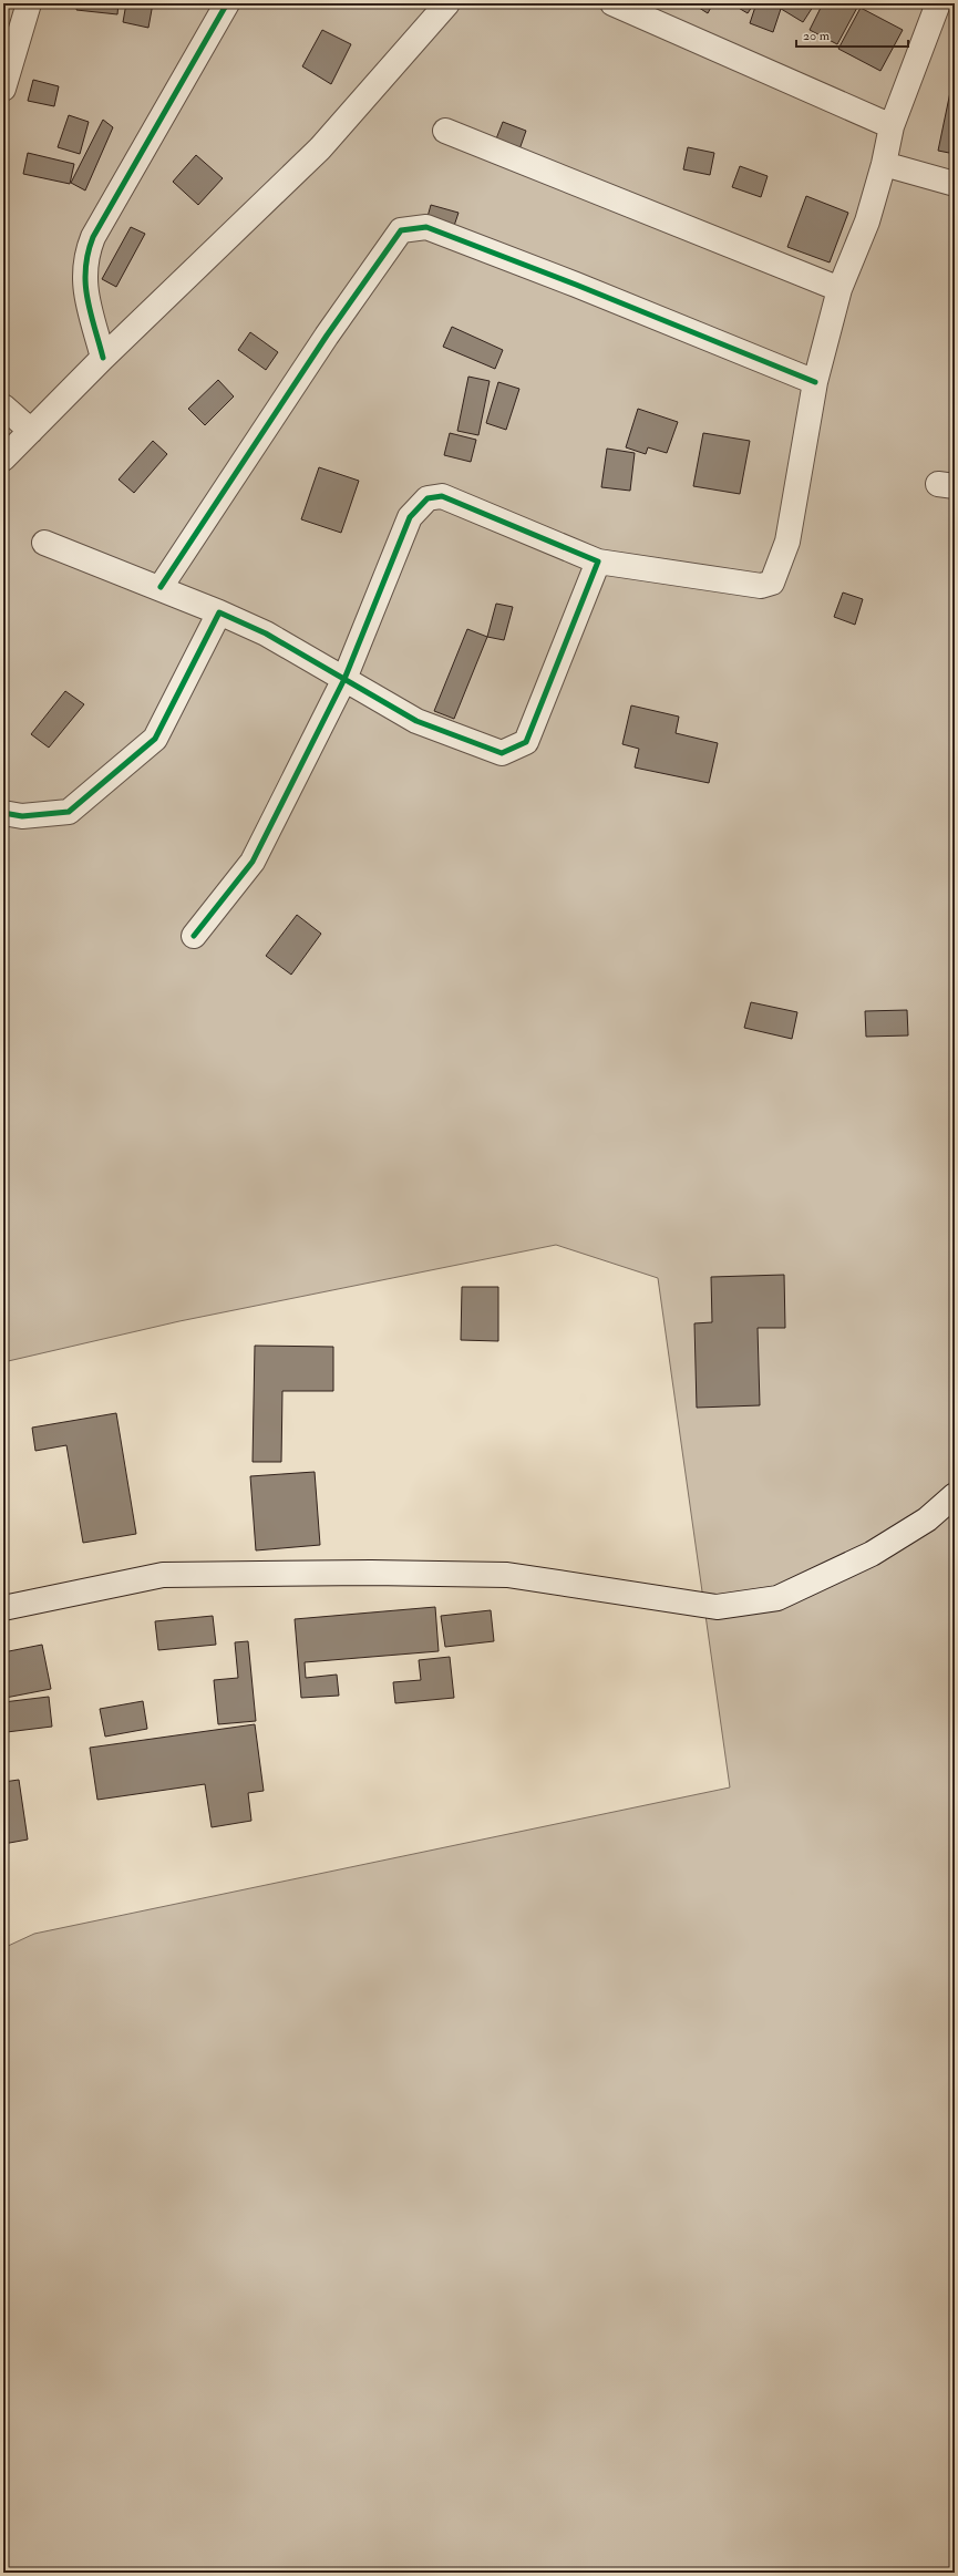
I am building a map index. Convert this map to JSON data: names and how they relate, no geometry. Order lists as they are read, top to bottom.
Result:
{
  "scale_bar": "20 m"
}
